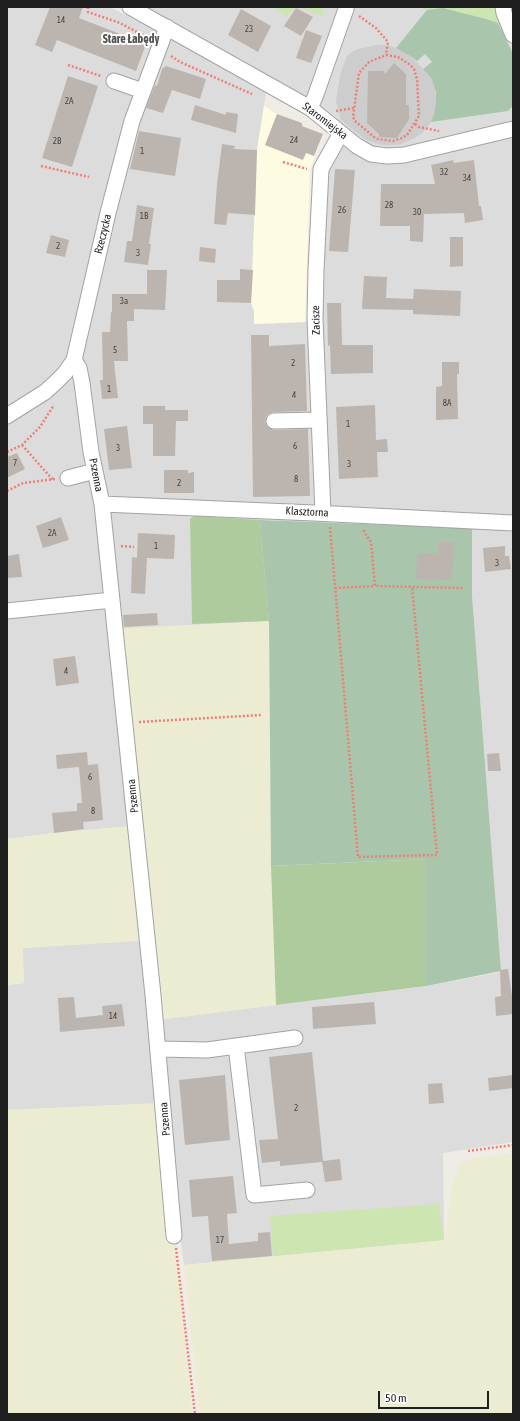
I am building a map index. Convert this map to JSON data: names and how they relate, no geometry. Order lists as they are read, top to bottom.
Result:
{
  "streets": {
    "street": [
      "Staromiejska",
      "Rzeczycka",
      "Zacisze",
      "Pszenna",
      "Klasztorna"
    ]
  },
  "crossings": [
    ["Staromiejska", "Rzeczycka"],
    ["Staromiejska", "Zacisze"],
    ["Rzeczycka", "Pszenna"],
    ["Zacisze", "Klasztorna"],
    ["Pszenna", "Klasztorna"]
  ],
  "districts": ["Stare Łabędy"],
  "house_numbers": [
    "14",
    "23",
    "2A",
    "24",
    "2B",
    "1",
    "32",
    "34",
    "28",
    "26",
    "30",
    "1B",
    "2",
    "3",
    "3a",
    "5",
    "2",
    "1",
    "4",
    "8A",
    "1",
    "6",
    "3",
    "7",
    "3",
    "8",
    "2",
    "2A",
    "1",
    "3",
    "4",
    "6",
    "8",
    "14",
    "2",
    "17"
  ],
  "scale_bar": "50 m"
}
